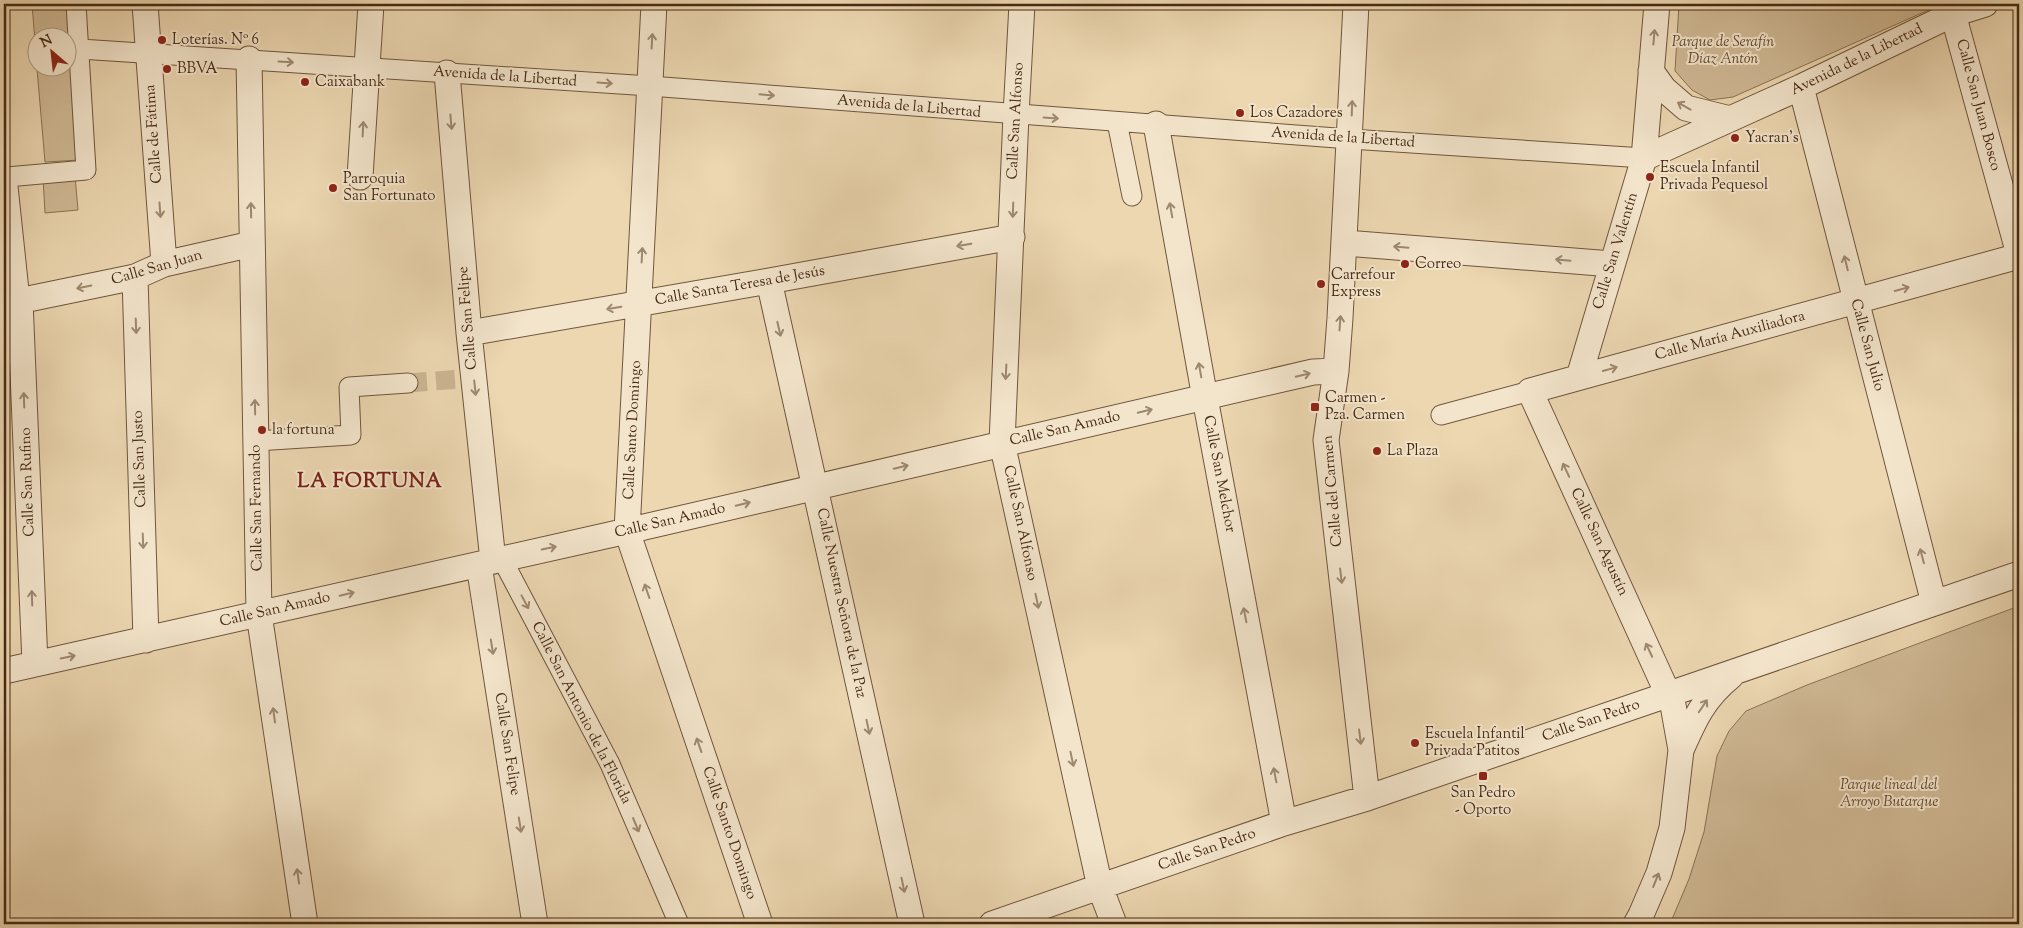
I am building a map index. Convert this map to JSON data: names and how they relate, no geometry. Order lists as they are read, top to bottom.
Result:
{
  "streets": {
    "street": [
      "Avenida de la Libertad",
      "Calle San Juan Bosco",
      "Calle San Alfonso",
      "Calle de Fátima",
      "Calle San Valentín",
      "Calle San Juan",
      "Calle Santa Teresa de Jesús",
      "Calle San Felipe",
      "Calle María Auxiliadora",
      "Calle San Julio",
      "Calle San Amado",
      "Calle Santo Domingo",
      "Calle San Justo",
      "Calle San Melchor",
      "Calle San Rufino",
      "Calle del Carmen",
      "Calle San Fernando",
      "Calle San Agustín",
      "Calle Nuestra Señora de la Paz",
      "Calle San Antonio de la Florida",
      "Calle San Pedro"
    ]
  },
  "crossings": [
    ["Avenida de la Libertad", "Calle San Juan Bosco"],
    ["Avenida de la Libertad", "Calle San Alfonso"],
    ["Avenida de la Libertad", "Calle de Fátima"],
    ["Avenida de la Libertad", "Calle San Valentín"],
    ["Avenida de la Libertad", "Calle San Felipe"],
    ["Avenida de la Libertad", "Calle San Julio"],
    ["Avenida de la Libertad", "Calle Santo Domingo"],
    ["Avenida de la Libertad", "Calle San Melchor"],
    ["Avenida de la Libertad", "Calle del Carmen"],
    ["Avenida de la Libertad", "Calle San Fernando"],
    ["Calle San Juan Bosco", "Calle María Auxiliadora"],
    ["Calle San Alfonso", "Calle Santa Teresa de Jesús"],
    ["Calle San Alfonso", "Calle San Amado"],
    ["Calle San Alfonso", "Calle San Pedro"],
    ["Calle de Fátima", "Calle San Juan"],
    ["Calle San Valentín", "Calle María Auxiliadora"],
    ["Calle San Juan", "Calle San Justo"],
    ["Calle San Juan", "Calle San Rufino"],
    ["Calle San Juan", "Calle San Fernando"],
    ["Calle Santa Teresa de Jesús", "Calle San Felipe"],
    ["Calle Santa Teresa de Jesús", "Calle Santo Domingo"],
    ["Calle Santa Teresa de Jesús", "Calle Nuestra Señora de la Paz"],
    ["Calle San Felipe", "Calle San Amado"],
    ["Calle San Felipe", "Calle San Antonio de la Florida"],
    ["Calle María Auxiliadora", "Calle San Julio"],
    ["Calle María Auxiliadora", "Calle San Agustín"],
    ["Calle San Julio", "Calle San Pedro"],
    ["Calle San Amado", "Calle Santo Domingo"],
    ["Calle San Amado", "Calle San Justo"],
    ["Calle San Amado", "Calle San Melchor"],
    ["Calle San Amado", "Calle San Rufino"],
    ["Calle San Amado", "Calle del Carmen"],
    ["Calle San Amado", "Calle San Fernando"],
    ["Calle San Amado", "Calle Nuestra Señora de la Paz"],
    ["Calle San Amado", "Calle San Antonio de la Florida"],
    ["Calle San Melchor", "Calle San Pedro"],
    ["Calle del Carmen", "Calle San Pedro"],
    ["Calle San Agustín", "Calle San Pedro"]
  ],
  "one_way": [
    "Avenida de la Libertad",
    "Calle San Alfonso",
    "Calle San Juan",
    "Calle Santa Teresa de Jesús",
    "Calle San Felipe",
    "Calle María Auxiliadora",
    "Calle San Julio",
    "Calle San Amado",
    "Calle Santo Domingo",
    "Calle San Justo",
    "Calle San Melchor",
    "Calle San Rufino",
    "Calle San Fernando",
    "Calle San Agustín",
    "Calle Nuestra Señora de la Paz",
    "Calle San Antonio de la Florida"
  ],
  "districts": ["LA FORTUNA"],
  "parks": ["Parque de Serafín Díaz Antón", "Parque lineal del Arroyo Butarque"],
  "places": {
    "other": [
      "Loterías. Nº 6",
      "BBVA",
      "Caixabank",
      "Los Cazadores",
      "Yacran's",
      "Escuela Infantil Privada Pequesol",
      "Parroquia San Fortunato",
      "Correo",
      "Carrefour Express",
      "la fortuna",
      "La Plaza",
      "Escuela Infantil Privada Patitos"
    ],
    "transit": ["Carmen - Pza. Carmen", "San Pedro - Oporto"]
  },
  "north": "top left"
}
